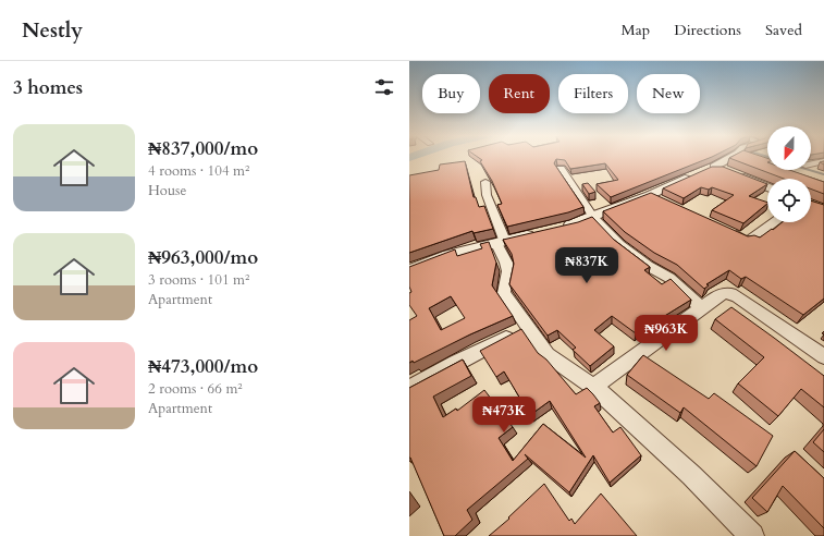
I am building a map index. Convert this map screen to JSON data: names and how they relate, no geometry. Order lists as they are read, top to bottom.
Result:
{
  "north": "bottom",
  "page": {
    "header": "Nestly",
    "nav": ["Map", "Directions", "Saved"],
    "heading": "3 homes",
    "chip": [
      "Buy",
      "Rent",
      "Filters",
      "New"
    ],
    "list": [
      {
        "name": "₦837,000/mo",
        "note": "4 rooms · 104 m² · House"
      },
      {
        "name": "₦963,000/mo",
        "note": "3 rooms · 101 m² · Apartment"
      },
      {
        "name": "₦473,000/mo",
        "note": "2 rooms · 66 m² · Apartment"
      }
    ],
    "price": ["₦837K", "₦963K", "₦473K"]
  }
}
